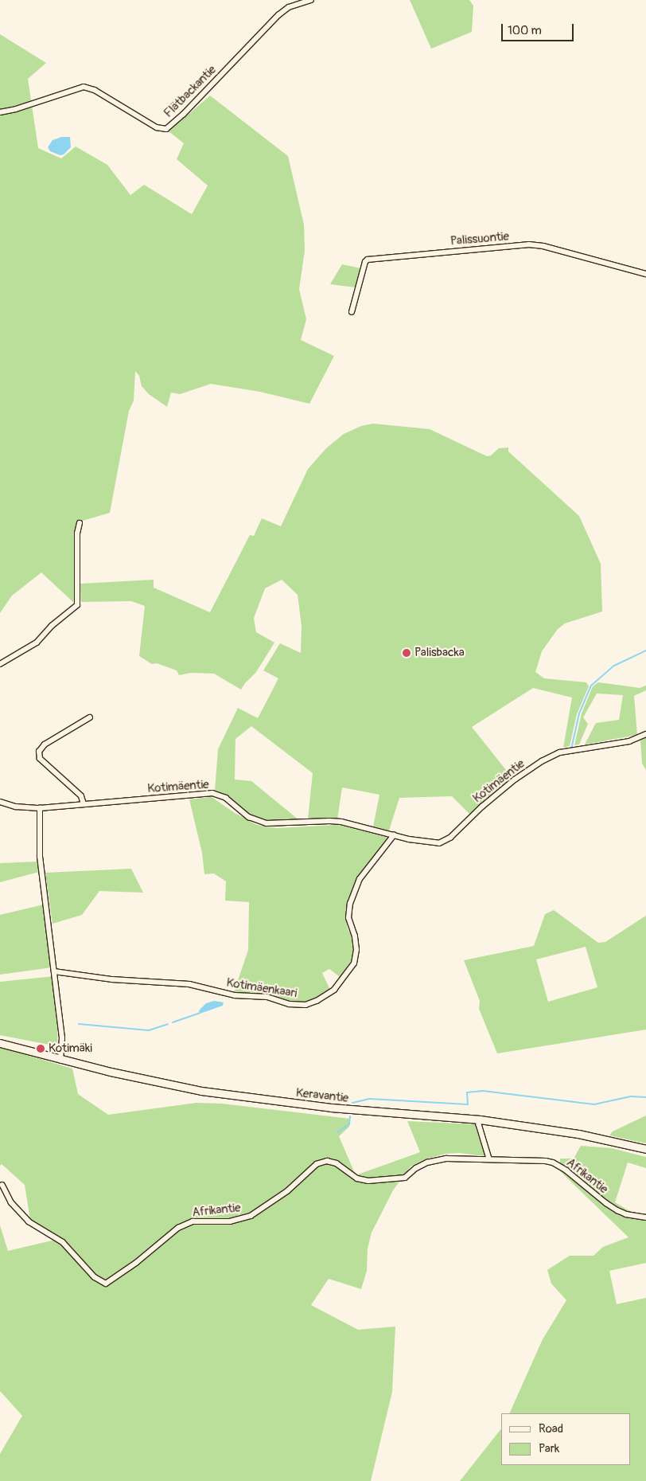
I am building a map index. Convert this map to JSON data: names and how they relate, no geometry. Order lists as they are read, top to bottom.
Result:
{
  "streets": {
    "main road": ["Keravantie"],
    "street": [
      "Flätbackantie",
      "Palissuontie",
      "Kotimäentie",
      "Kotimäenkaari",
      "Afrikantie"
    ]
  },
  "crossings": [
    ["Kotimäentie", "Kotimäenkaari"]
  ],
  "places": ["Palisbacka", "Kotimäki"],
  "legend": ["Road", "Park"],
  "scale_bar": "100 m"
}
